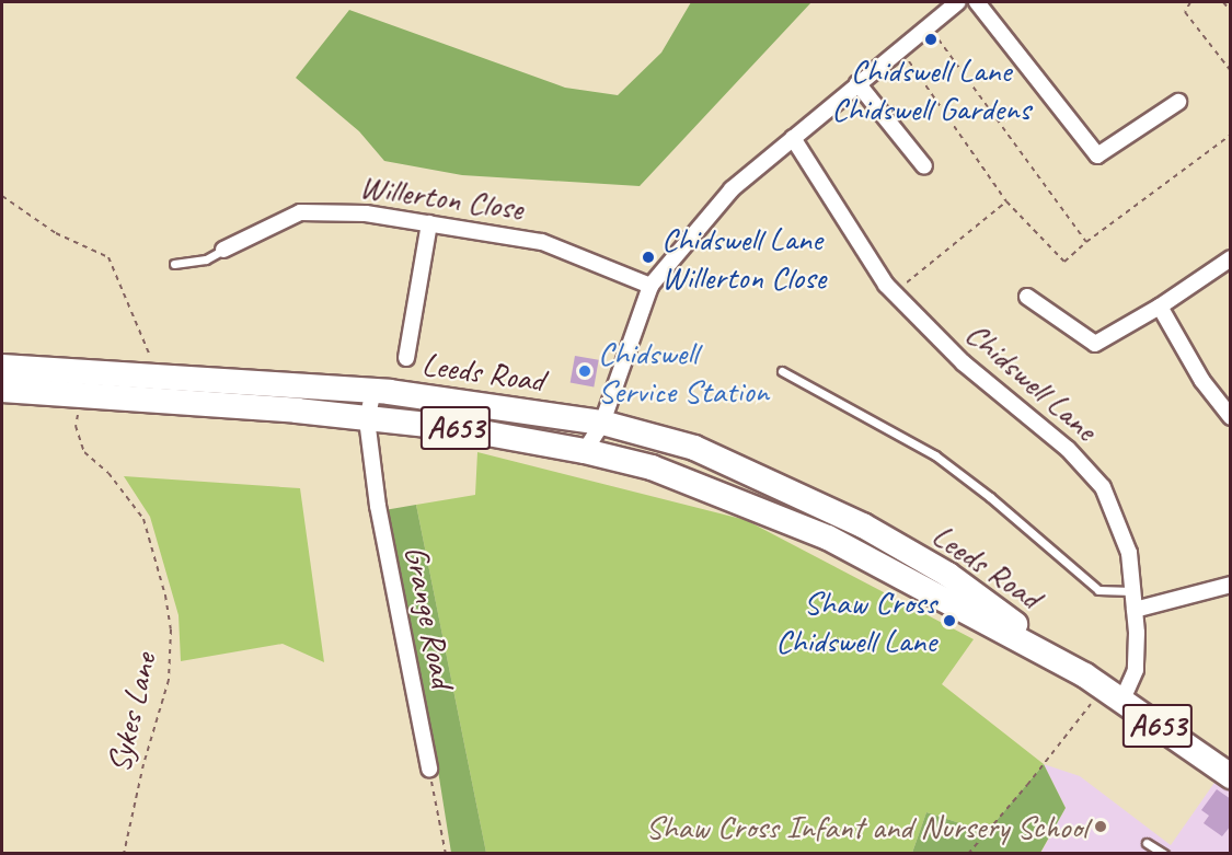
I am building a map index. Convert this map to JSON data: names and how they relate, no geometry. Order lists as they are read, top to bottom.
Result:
{
  "streets": {
    "main road": ["Leeds Road", "A653"],
    "street": ["Willerton Close", "Chidswell Lane", "Grange Road"],
    "path": ["Sykes Lane"]
  },
  "crossings": [
    ["Leeds Road", "Chidswell Lane"],
    ["Leeds Road", "Grange Road"],
    ["Leeds Road", "Sykes Lane"]
  ],
  "places": [
    "Chidswell Lane Chidswell Gardens",
    "Chidswell Lane Willerton Close",
    "Chidswell Service Station",
    "Shaw Cross Chidswell Lane",
    "Shaw Cross Infant and Nursery School"
  ]
}
